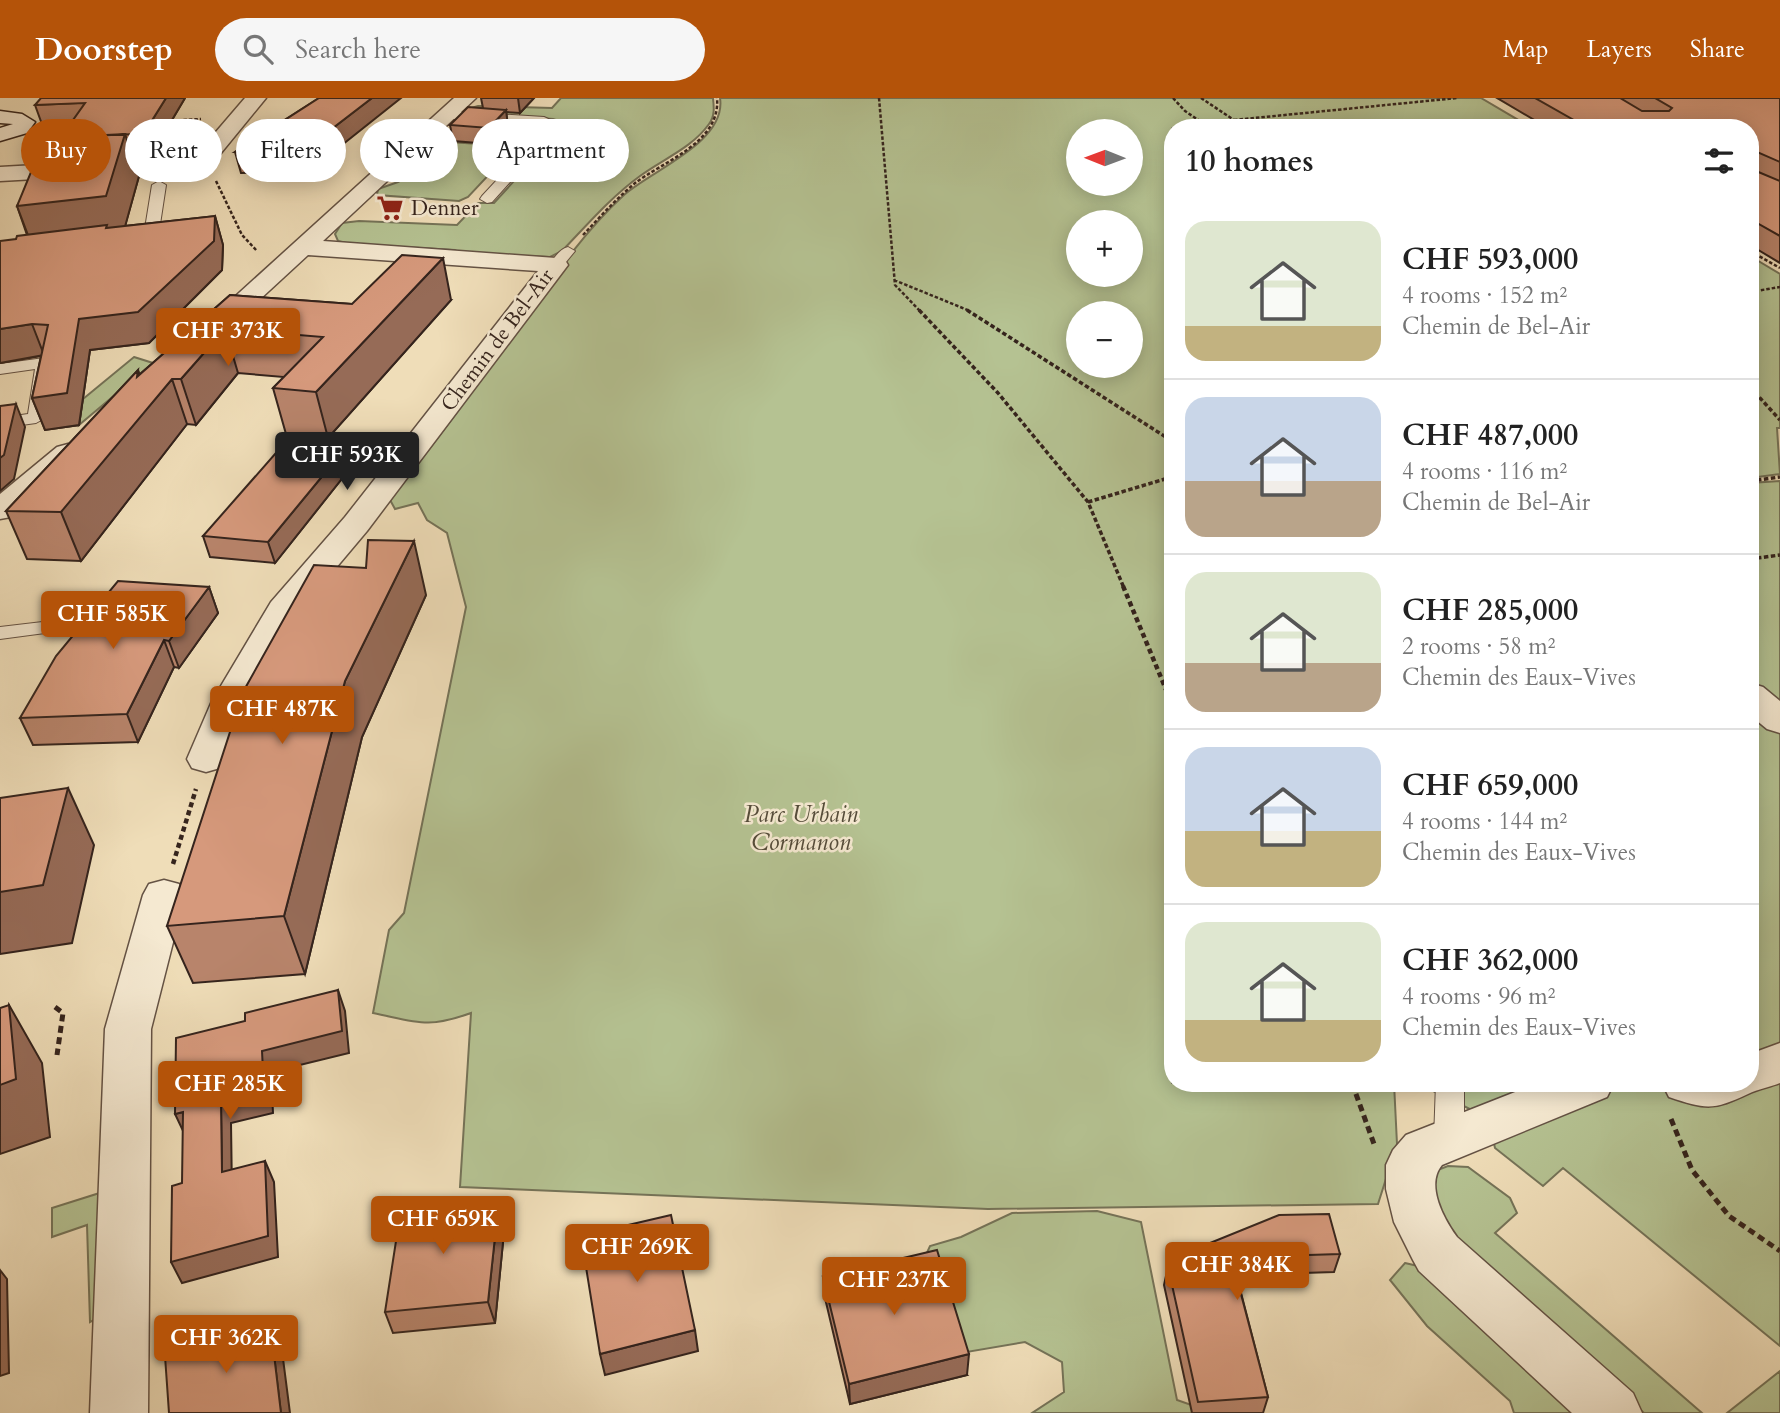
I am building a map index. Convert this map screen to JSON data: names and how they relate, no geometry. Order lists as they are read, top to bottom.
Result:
{
  "streets": {
    "street": ["Chemin de Bel-Air"]
  },
  "parks": ["Parc Urbain Cormanon"],
  "places": {
    "supermarket": ["Denner"]
  },
  "north": "left",
  "page": {
    "header": "Doorstep",
    "search": "Search here",
    "nav": ["Map", "Layers", "Share"],
    "map_buttons": ["+", "−"],
    "chip": [
      "Buy",
      "Rent",
      "Filters",
      "New",
      "Apartment"
    ],
    "heading": "10 homes",
    "list": [
      {
        "name": "CHF 593,000",
        "note": "4 rooms · 152 m² · Chemin de Bel-Air"
      },
      {
        "name": "CHF 487,000",
        "note": "4 rooms · 116 m² · Chemin de Bel-Air"
      },
      {
        "name": "CHF 285,000",
        "note": "2 rooms · 58 m² · Chemin des Eaux-Vives"
      },
      {
        "name": "CHF 659,000",
        "note": "4 rooms · 144 m² · Chemin des Eaux-Vives"
      },
      {
        "name": "CHF 362,000",
        "note": "4 rooms · 96 m² · Chemin des Eaux-Vives"
      }
    ],
    "price": [
      "CHF 373K",
      "CHF 593K",
      "CHF 585K",
      "CHF 487K",
      "CHF 285K",
      "CHF 659K",
      "CHF 269K",
      "CHF 384K",
      "CHF 237K",
      "CHF 362K"
    ]
  }
}
